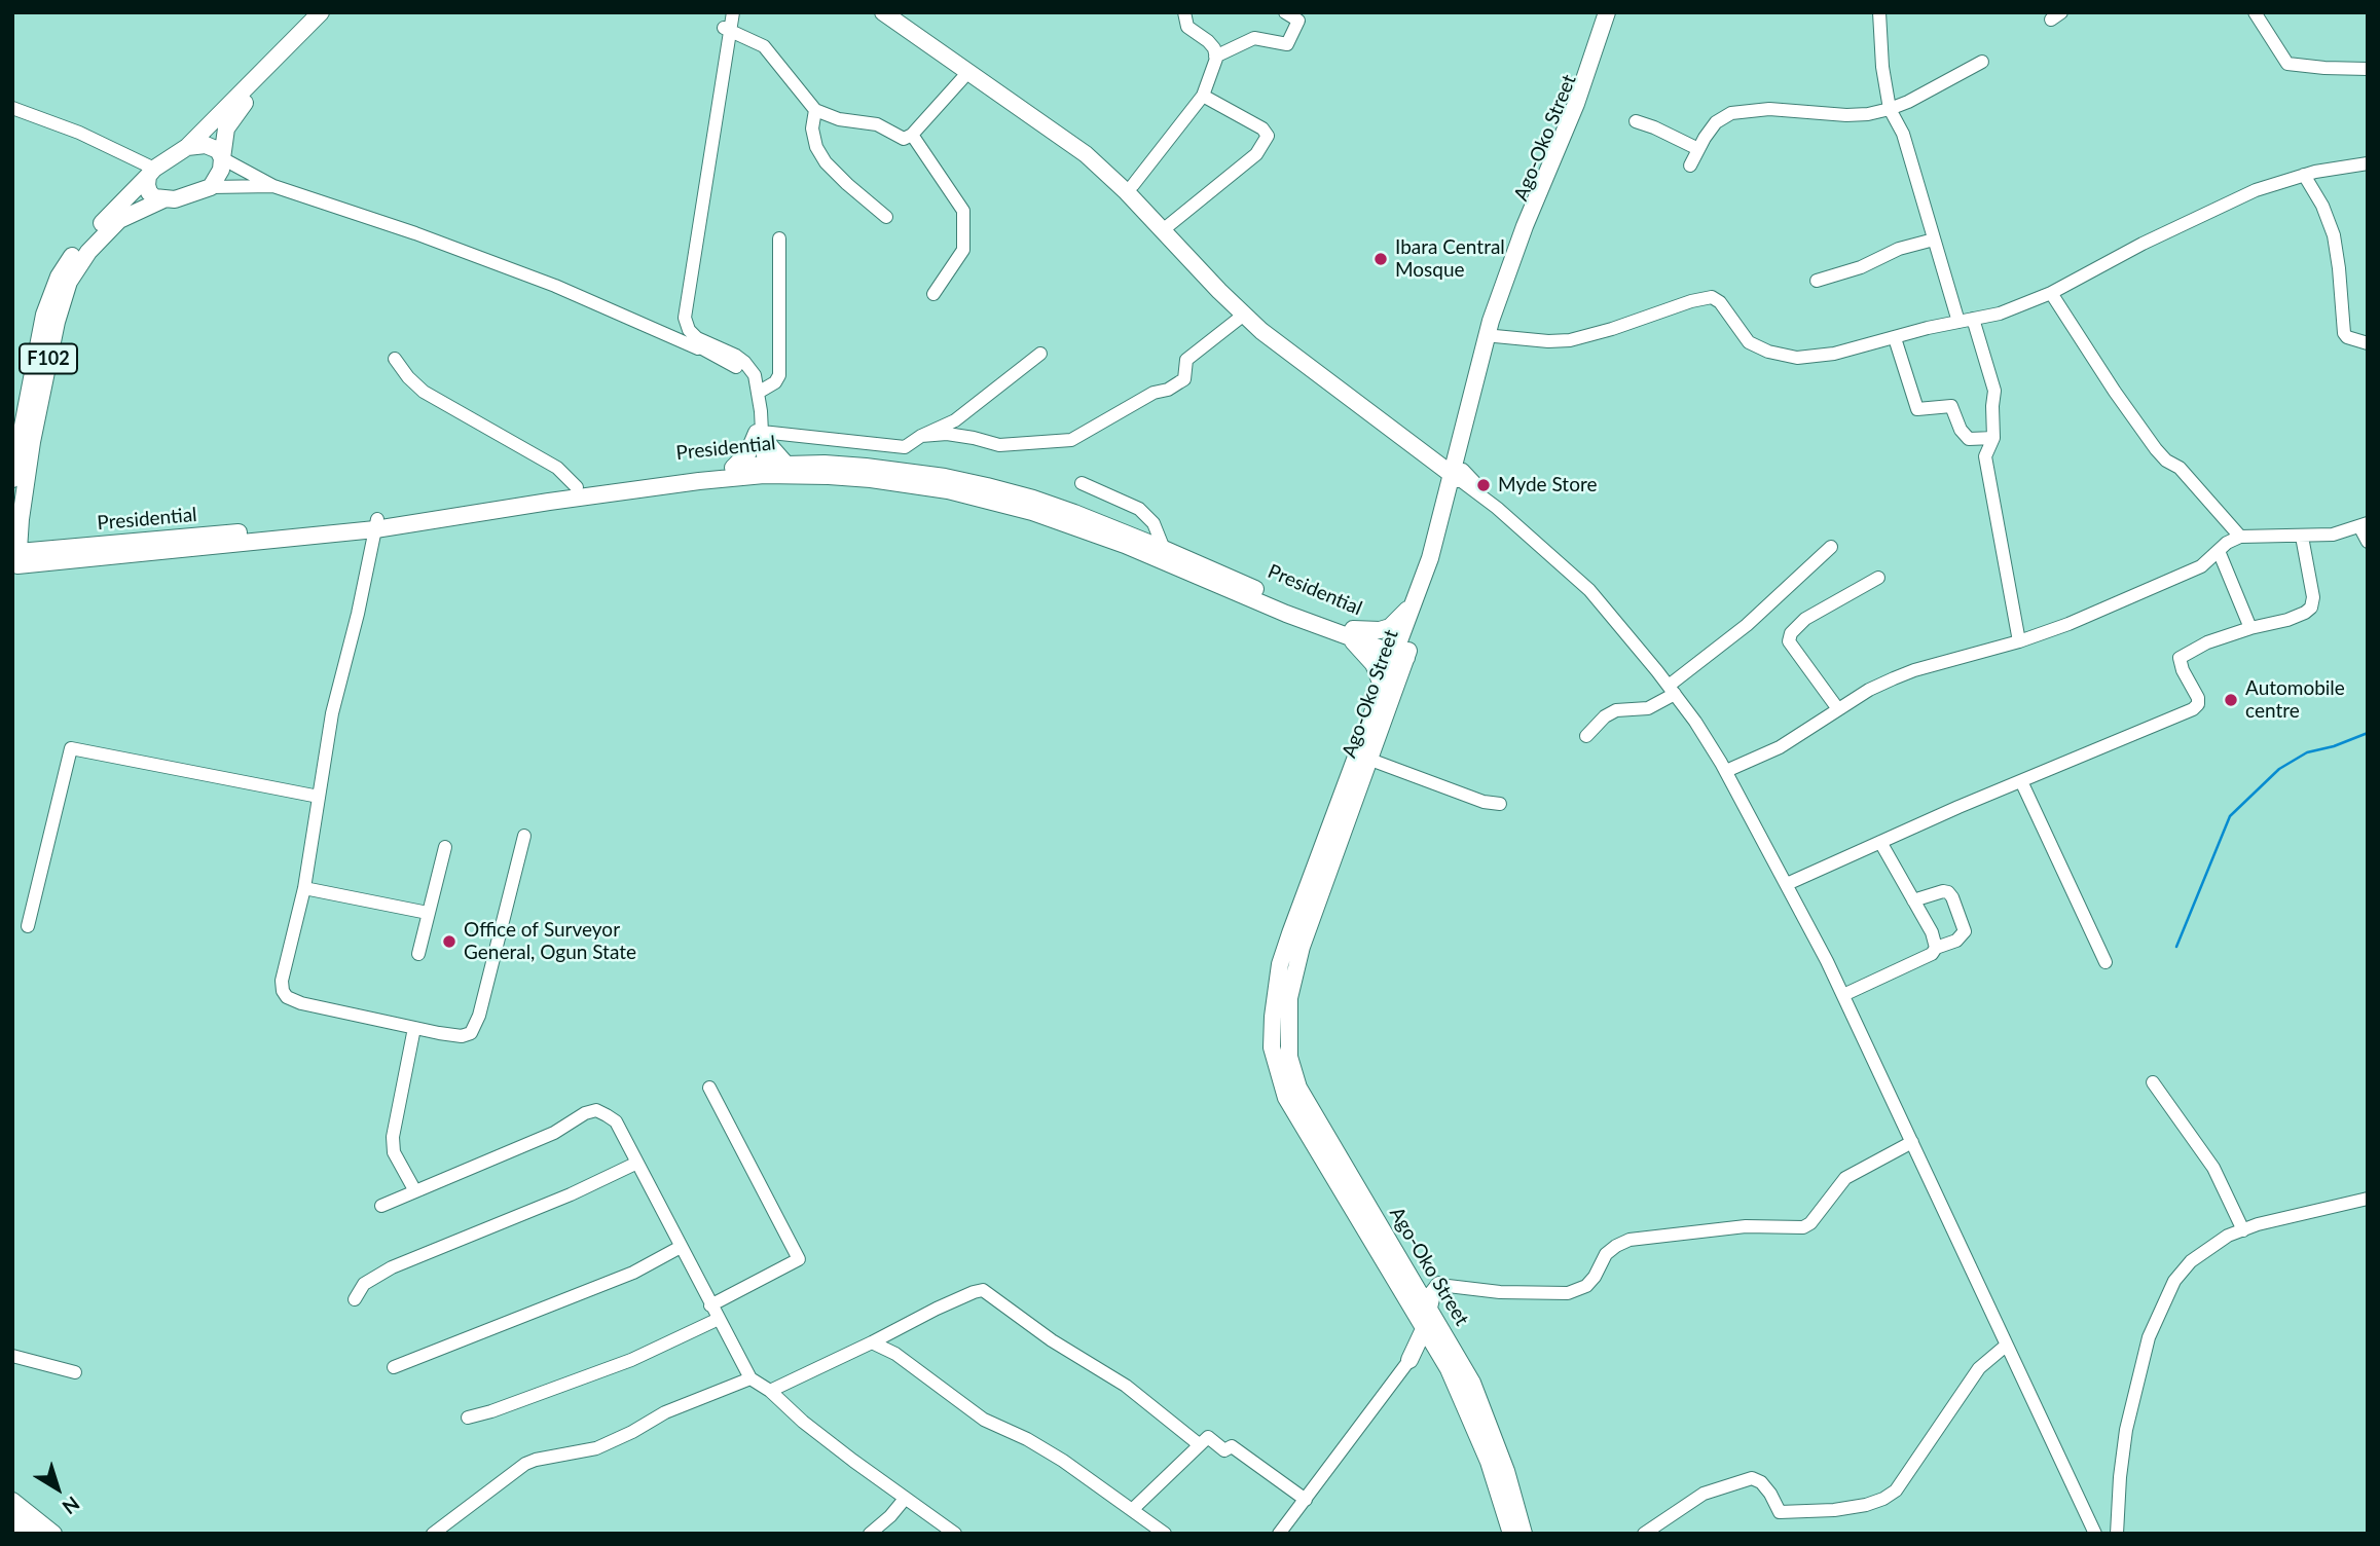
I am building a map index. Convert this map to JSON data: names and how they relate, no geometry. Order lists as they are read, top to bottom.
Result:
{
  "streets": {
    "main road": ["Ago-Oko Street", "F102", "Presidential"]
  },
  "crossings": [
    ["Ago-Oko Street", "Presidential"]
  ],
  "places": [
    "Ibara Central Mosque",
    "Myde Store",
    "Automobile centre",
    "Office of Surveyor General, Ogun State"
  ],
  "north": "bottom right"
}
